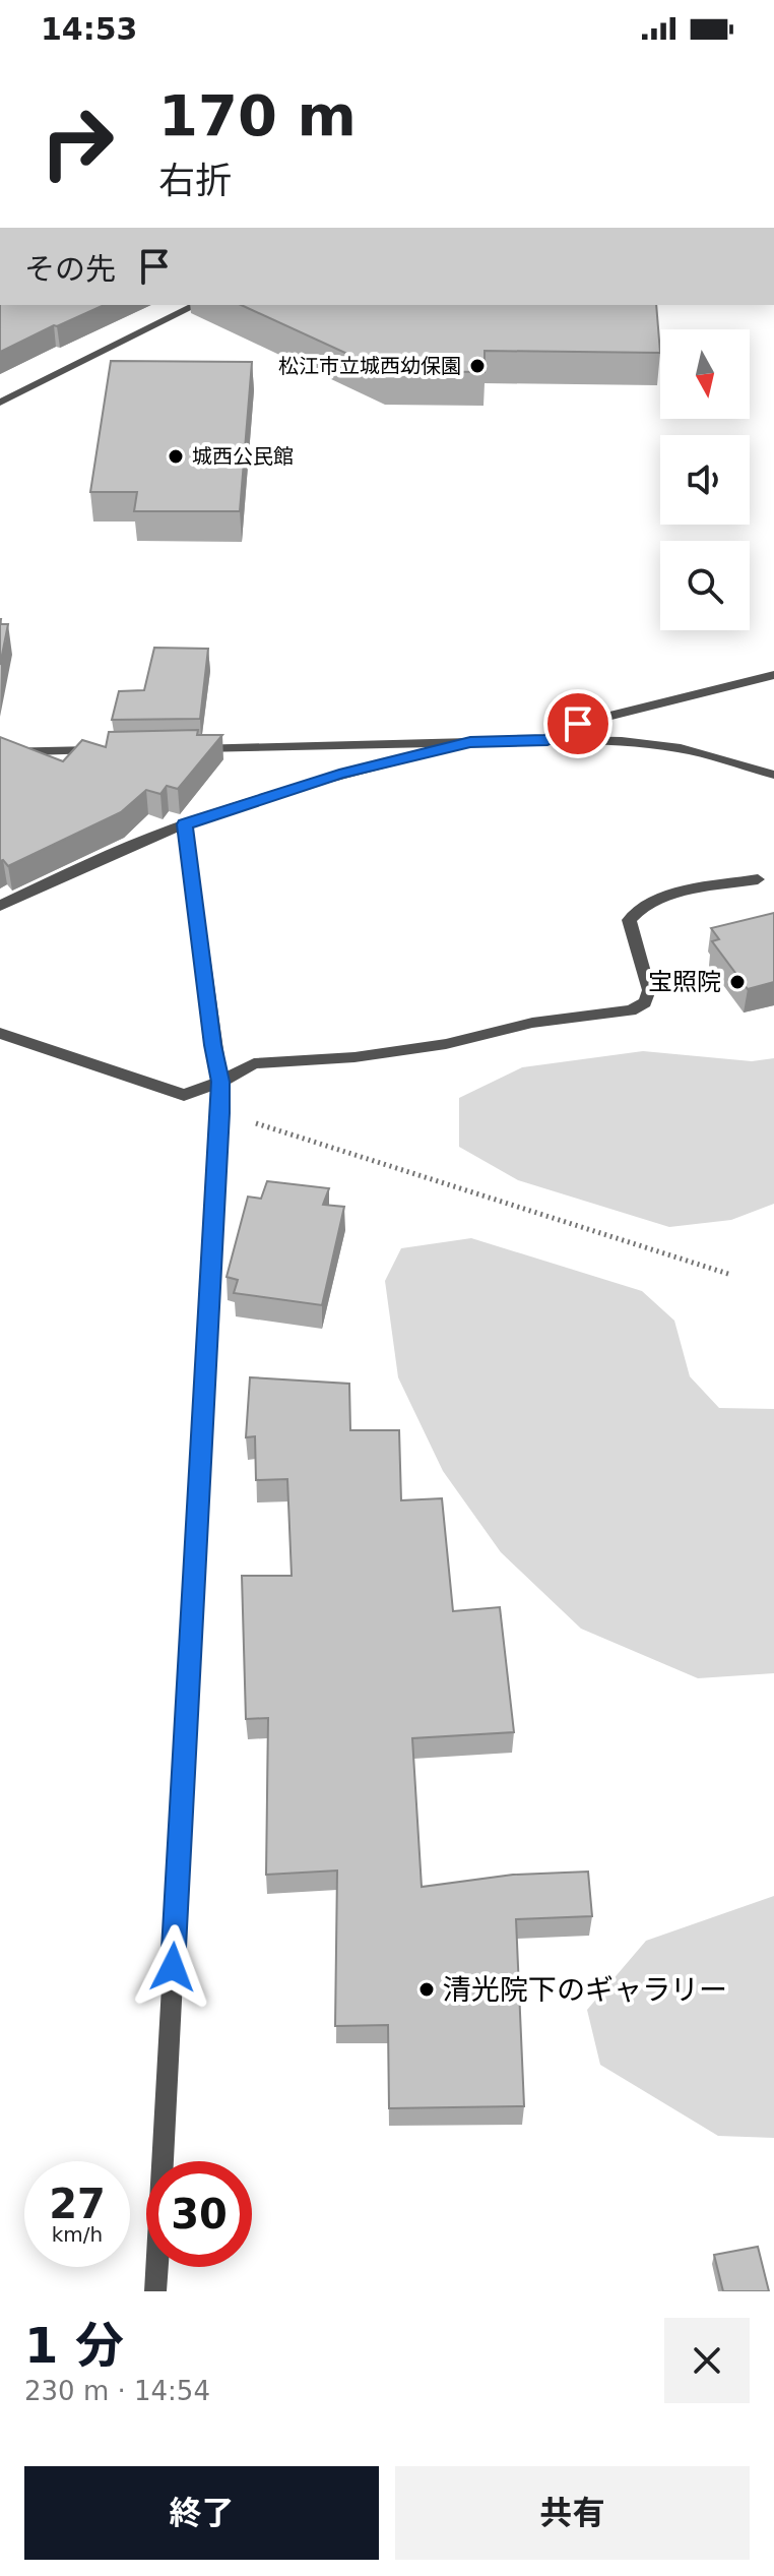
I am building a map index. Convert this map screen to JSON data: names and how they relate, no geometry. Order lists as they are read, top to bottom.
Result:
{
  "places": [
    "松江市立城西幼保園",
    "城西公民館",
    "宝照院",
    "清光院下のギャラリー"
  ],
  "north": "bottom",
  "page": {
    "status": "14:53",
    "turn": ["170 m", "右折"],
    "then": "その先",
    "speed": "27 km/h",
    "limit": "30",
    "heading": ["1 分", "230 m · 14:54"],
    "buttons": ["終了", "共有"]
  }
}
